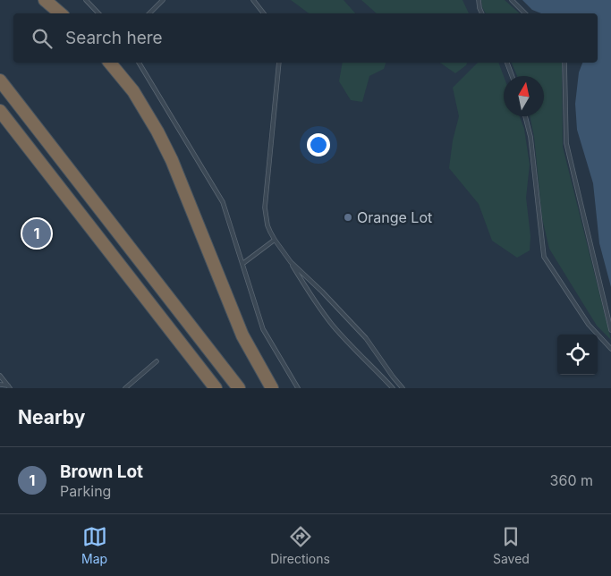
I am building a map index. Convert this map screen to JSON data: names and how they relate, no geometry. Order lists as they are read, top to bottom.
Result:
{
  "places": ["Orange Lot"],
  "north": "top",
  "page": {
    "search": "Search here",
    "pins": "1",
    "heading": "Nearby",
    "list": [
      {
        "mark": "1",
        "name": "Brown Lot",
        "note": "Parking",
        "value": "360 m"
      }
    ],
    "nav": ["Map", "Directions", "Saved"]
  }
}
